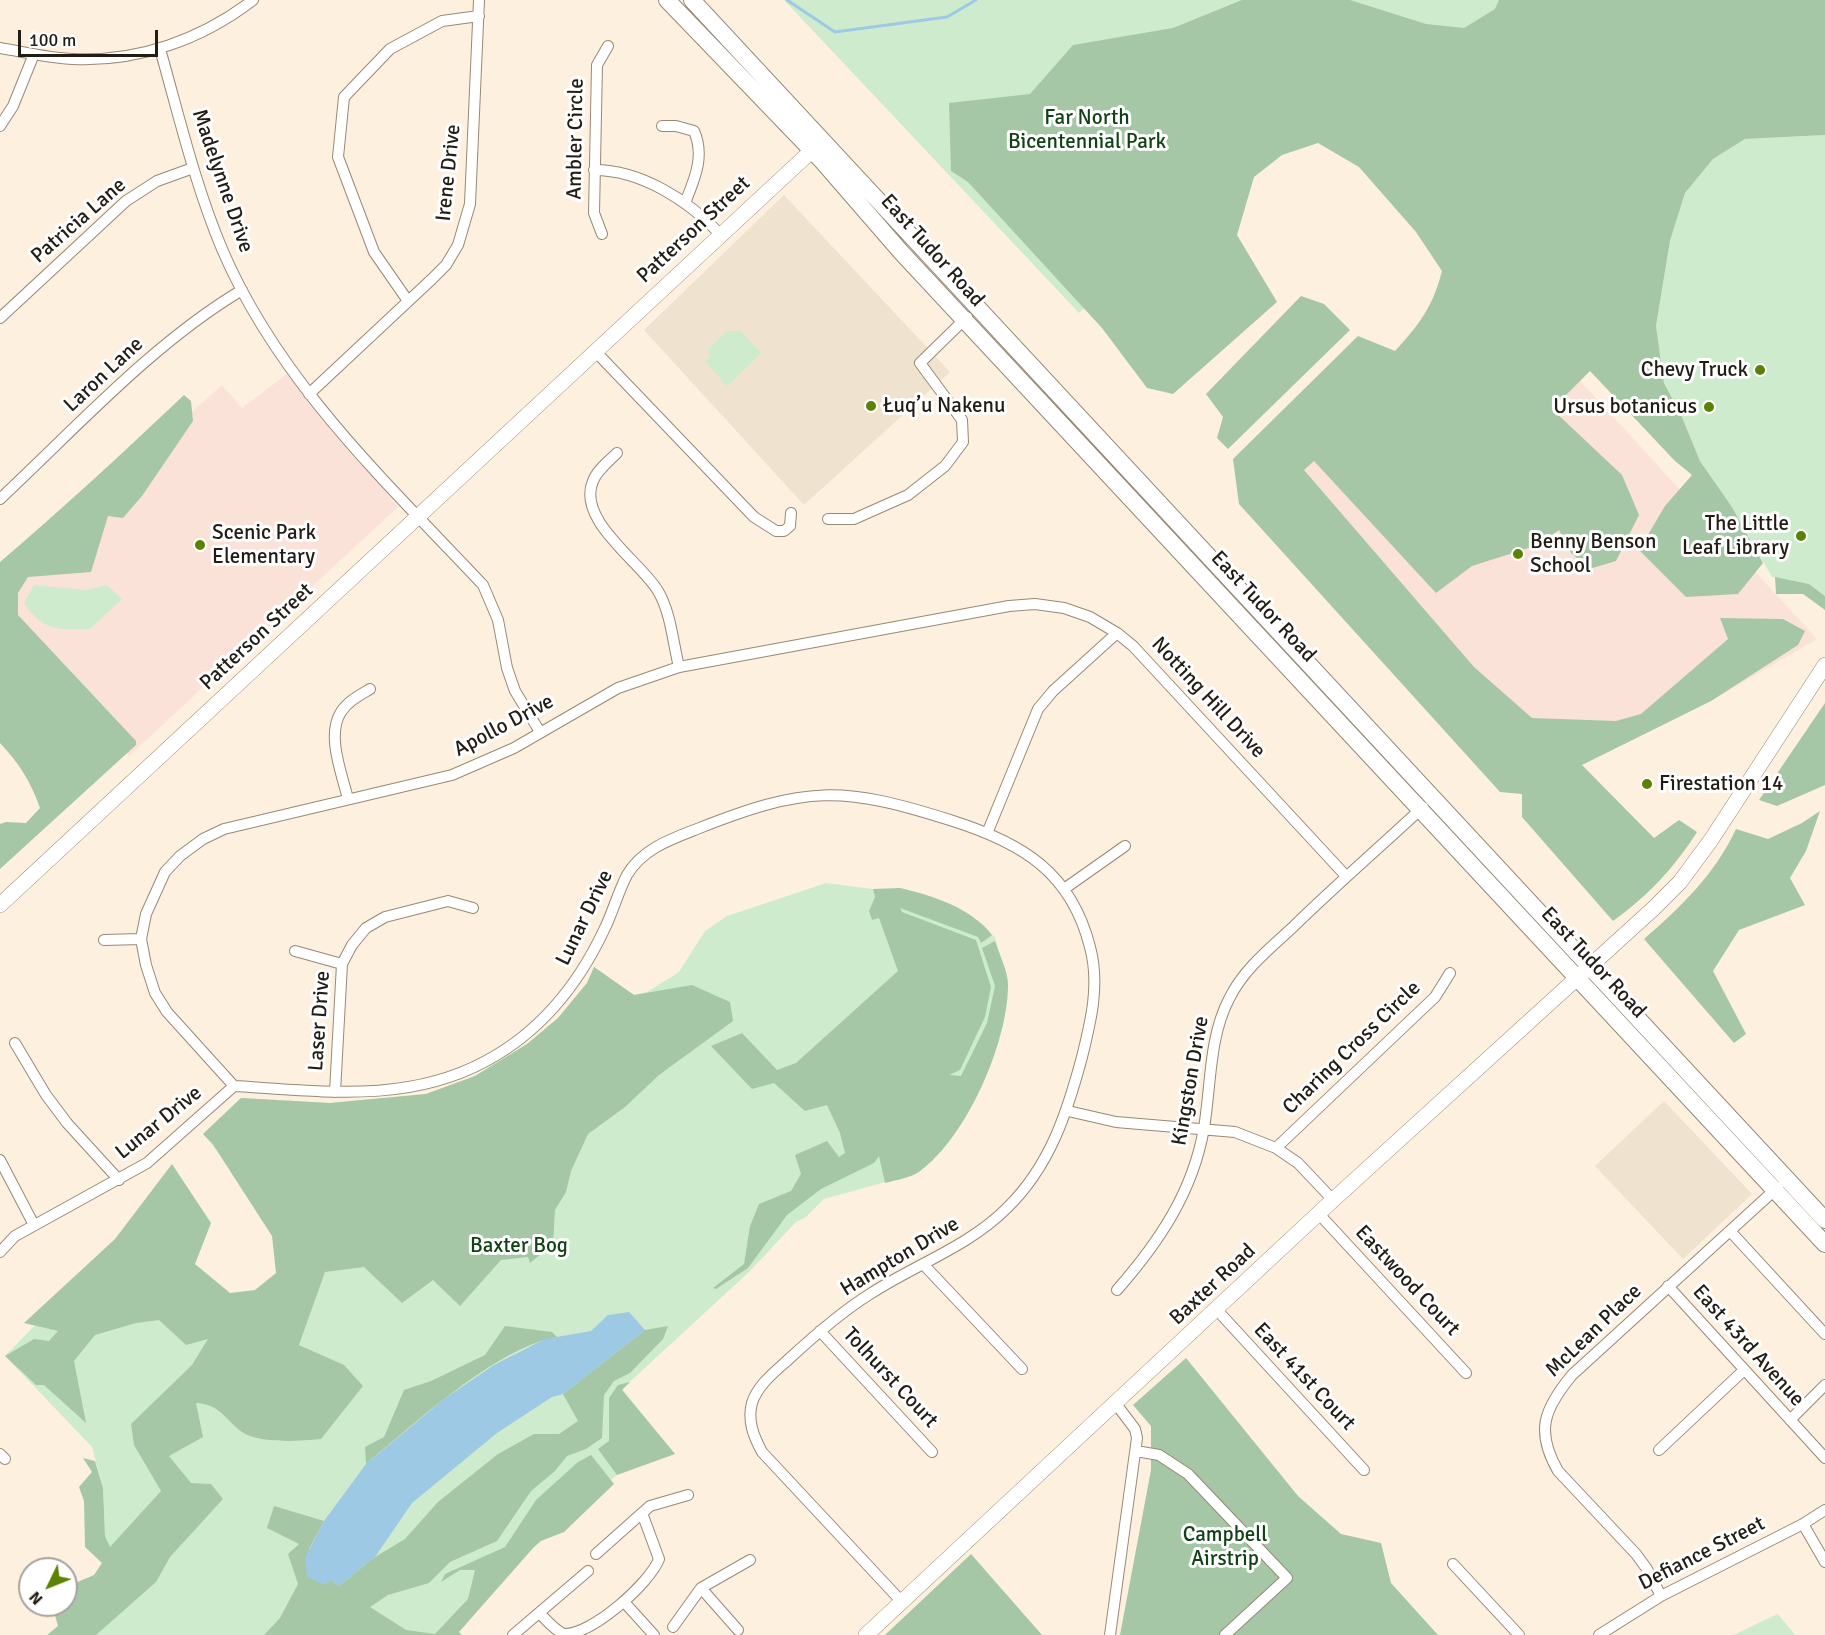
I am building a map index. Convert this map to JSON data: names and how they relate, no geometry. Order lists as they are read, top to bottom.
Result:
{
  "streets": {
    "main road": ["East Tudor Road"],
    "street": [
      "Ambler Circle",
      "Irene Drive",
      "Madelynne Drive",
      "Patricia Lane",
      "Patterson Street",
      "Laron Lane",
      "Notting Hill Drive",
      "Apollo Drive",
      "Lunar Drive",
      "Laser Drive",
      "Charing Cross Circle",
      "Kingston Drive",
      "Hampton Drive",
      "Eastwood Court",
      "Baxter Road",
      "McLean Place",
      "East 43rd Avenue",
      "East 41st Court",
      "Tolhurst Court",
      "Defiance Street"
    ]
  },
  "crossings": [
    ["Irene Drive", "Madelynne Drive"],
    ["Madelynne Drive", "Patricia Lane"],
    ["Madelynne Drive", "Patterson Street"],
    ["Madelynne Drive", "Laron Lane"],
    ["Madelynne Drive", "Apollo Drive"],
    ["Patterson Street", "East Tudor Road"],
    ["East Tudor Road", "Kingston Drive"],
    ["East Tudor Road", "Baxter Road"],
    ["East Tudor Road", "McLean Place"],
    ["Notting Hill Drive", "Apollo Drive"],
    ["Notting Hill Drive", "Kingston Drive"],
    ["Apollo Drive", "Lunar Drive"],
    ["Lunar Drive", "Laser Drive"],
    ["Lunar Drive", "Hampton Drive"],
    ["Hampton Drive", "Baxter Road"],
    ["Hampton Drive", "Tolhurst Court"],
    ["Eastwood Court", "Baxter Road"],
    ["Baxter Road", "East 41st Court"],
    ["McLean Place", "East 43rd Avenue"],
    ["McLean Place", "Defiance Street"]
  ],
  "parks": ["Far North Bicentennial Park", "Baxter Bog", "Campbell Airstrip"],
  "places": [
    "Chevy Truck",
    "Łuq’u Nakenu",
    "Ursus botanicus",
    "The Little Leaf Library",
    "Scenic Park Elementary",
    "Benny Benson School",
    "Firestation 14"
  ],
  "scale_bar": "100 m",
  "north": "bottom left"
}
